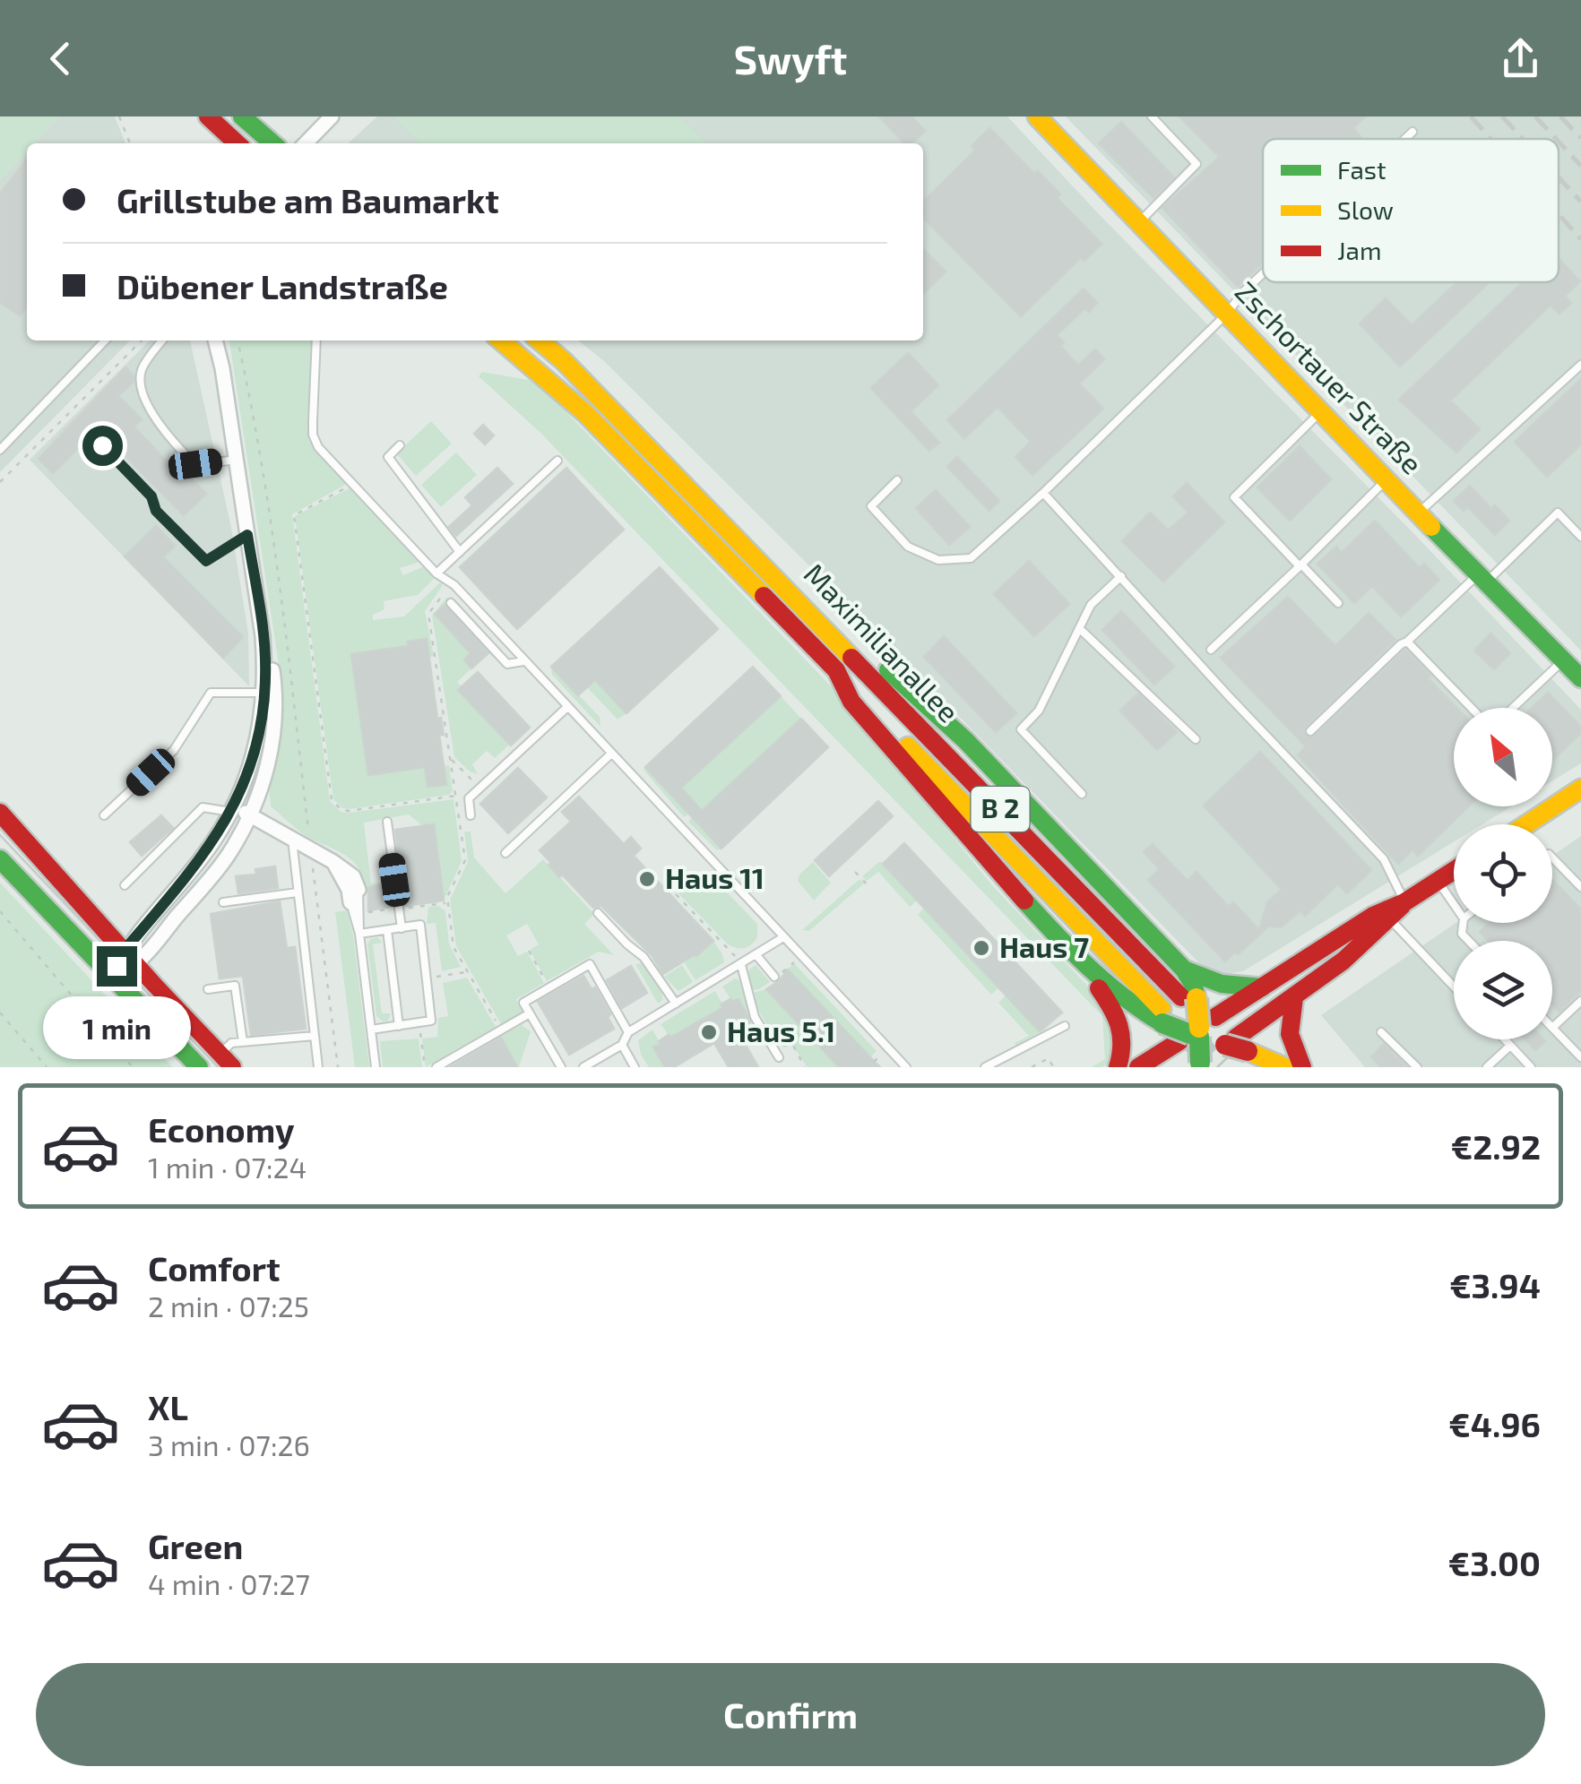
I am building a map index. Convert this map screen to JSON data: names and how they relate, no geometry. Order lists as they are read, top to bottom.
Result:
{
  "streets": {
    "main road": ["Zschortauer Straße", "Maximilianallee", "B 2"]
  },
  "crossings": [
    ["Maximilianallee", "B 2"]
  ],
  "places": ["Haus 11", "Haus 7", "Haus 5.1"],
  "legend": ["Fast", "Slow", "Jam"],
  "north": "top left",
  "page": {
    "header": "Swyft",
    "banner": ["Grillstube am Baumarkt", "Dübener Landstraße"],
    "bubble": "1 min",
    "list": [
      {
        "name": "Economy",
        "note": "1 min · 07:24",
        "value": "€2.92"
      },
      {
        "name": "Comfort",
        "note": "2 min · 07:25",
        "value": "€3.94"
      },
      {
        "name": "XL",
        "note": "3 min · 07:26",
        "value": "€4.96"
      },
      {
        "name": "Green",
        "note": "4 min · 07:27",
        "value": "€3.00"
      }
    ],
    "buttons": "Confirm"
  }
}
